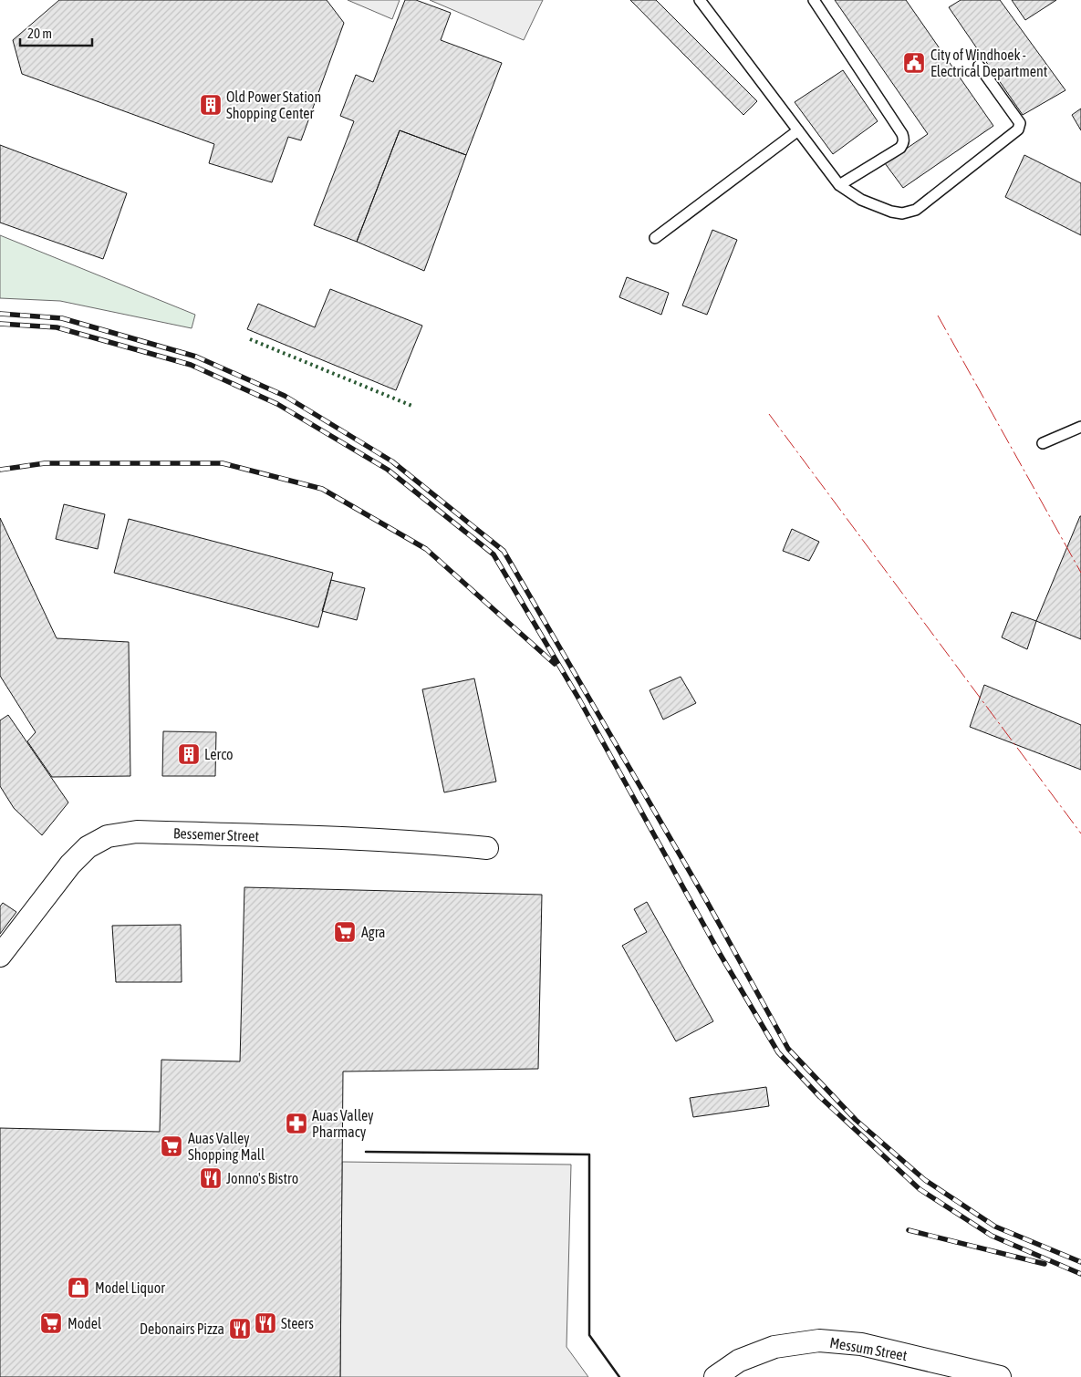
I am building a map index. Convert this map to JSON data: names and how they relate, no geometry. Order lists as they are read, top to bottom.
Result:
{
  "streets": {
    "street": ["Bessemer Street", "Messum Street"]
  },
  "places": {
    "public building": ["City of Windhoek - Electrical Department"],
    "building": ["Old Power Station Shopping Center", "Lerco"],
    "supermarket": ["Agra", "Auas Valley Shopping Mall", "Model"],
    "pharmacy": ["Auas Valley Pharmacy"],
    "restaurant": ["Jonno's Bistro", "Steers", "Debonairs Pizza"],
    "shop": ["Model Liquor"]
  },
  "scale_bar": "20 m"
}
